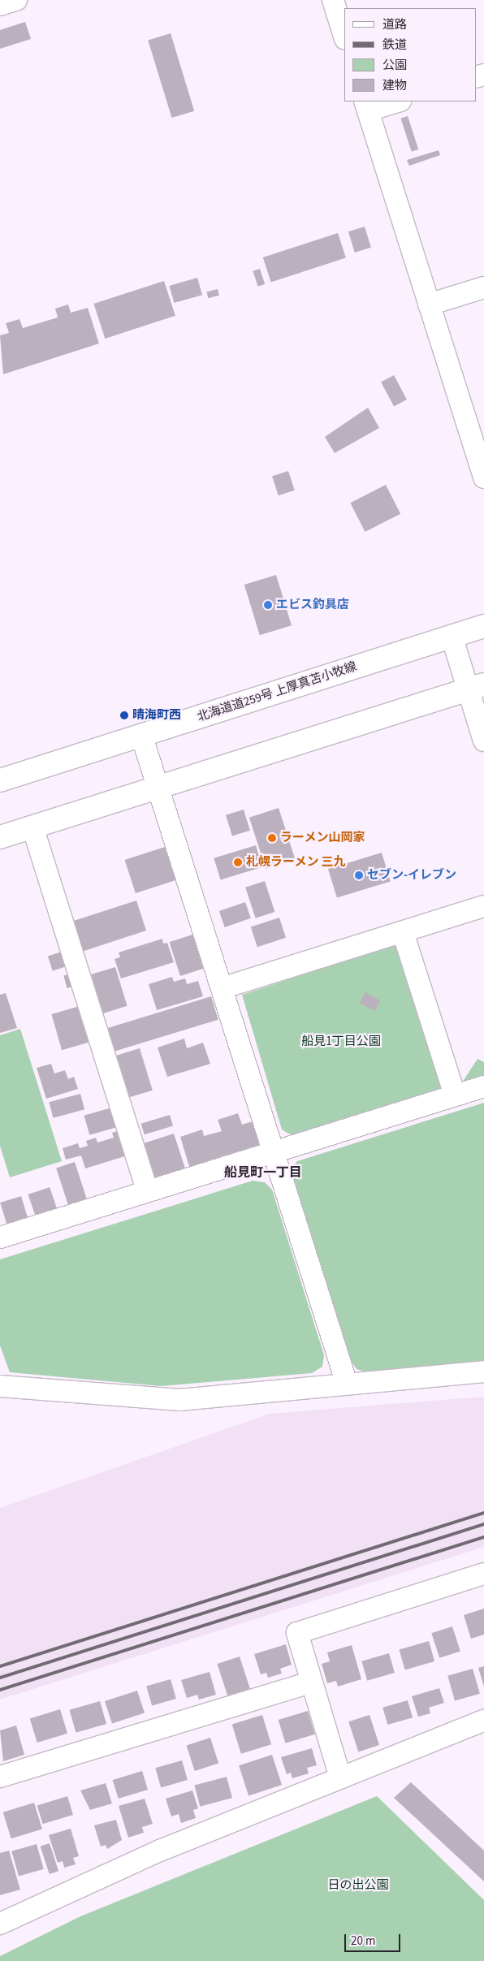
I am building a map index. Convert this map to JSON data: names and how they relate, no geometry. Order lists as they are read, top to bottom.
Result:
{
  "streets": {
    "main road": ["北海道道259号 上厚真苫小牧線"]
  },
  "districts": ["船見町一丁目"],
  "parks": ["船見1丁目公園", "日の出公園"],
  "places": [
    "エビス釣具店",
    "晴海町西",
    "ラーメン山岡家",
    "札幌ラーメン 三九",
    "セブン-イレブン"
  ],
  "legend": [
    "道路",
    "鉄道",
    "公園",
    "建物"
  ],
  "scale_bar": "20 m"
}
